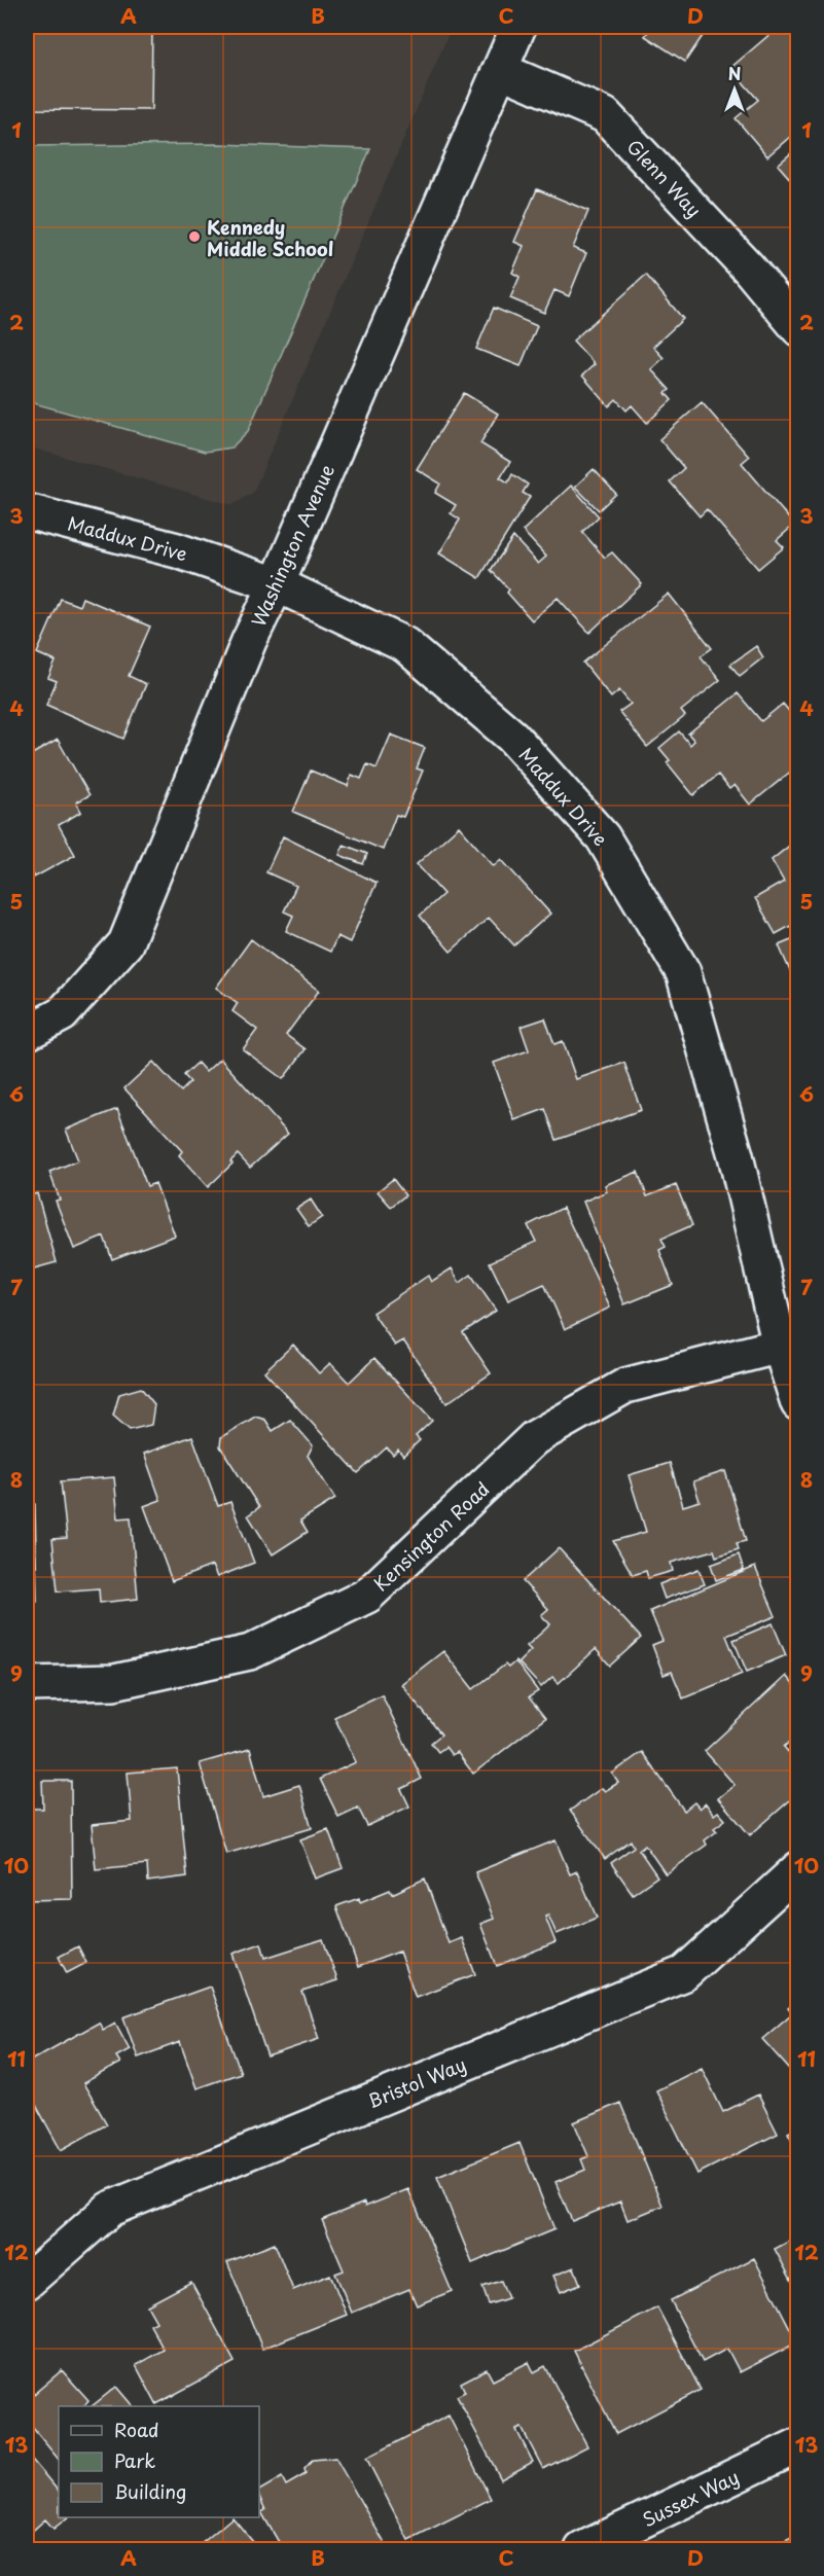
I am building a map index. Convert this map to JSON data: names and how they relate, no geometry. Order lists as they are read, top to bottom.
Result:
{
  "streets": {
    "street": [
      "Glenn Way",
      "Maddux Drive",
      "Washington Avenue",
      "Kensington Road",
      "Bristol Way",
      "Sussex Way"
    ]
  },
  "crossings": [
    ["Glenn Way", "Washington Avenue"],
    ["Maddux Drive", "Washington Avenue"],
    ["Maddux Drive", "Kensington Road"]
  ],
  "places": ["Kennedy Middle School"],
  "legend": ["Road", "Park", "Building"],
  "north": "top",
  "grid": {
    "columns": [
      "A",
      "B",
      "C",
      "D"
    ],
    "rows": [
      "1",
      "2",
      "3",
      "4",
      "5",
      "6",
      "7",
      "8",
      "9",
      "10",
      "11",
      "12",
      "13"
    ]
  }
}
